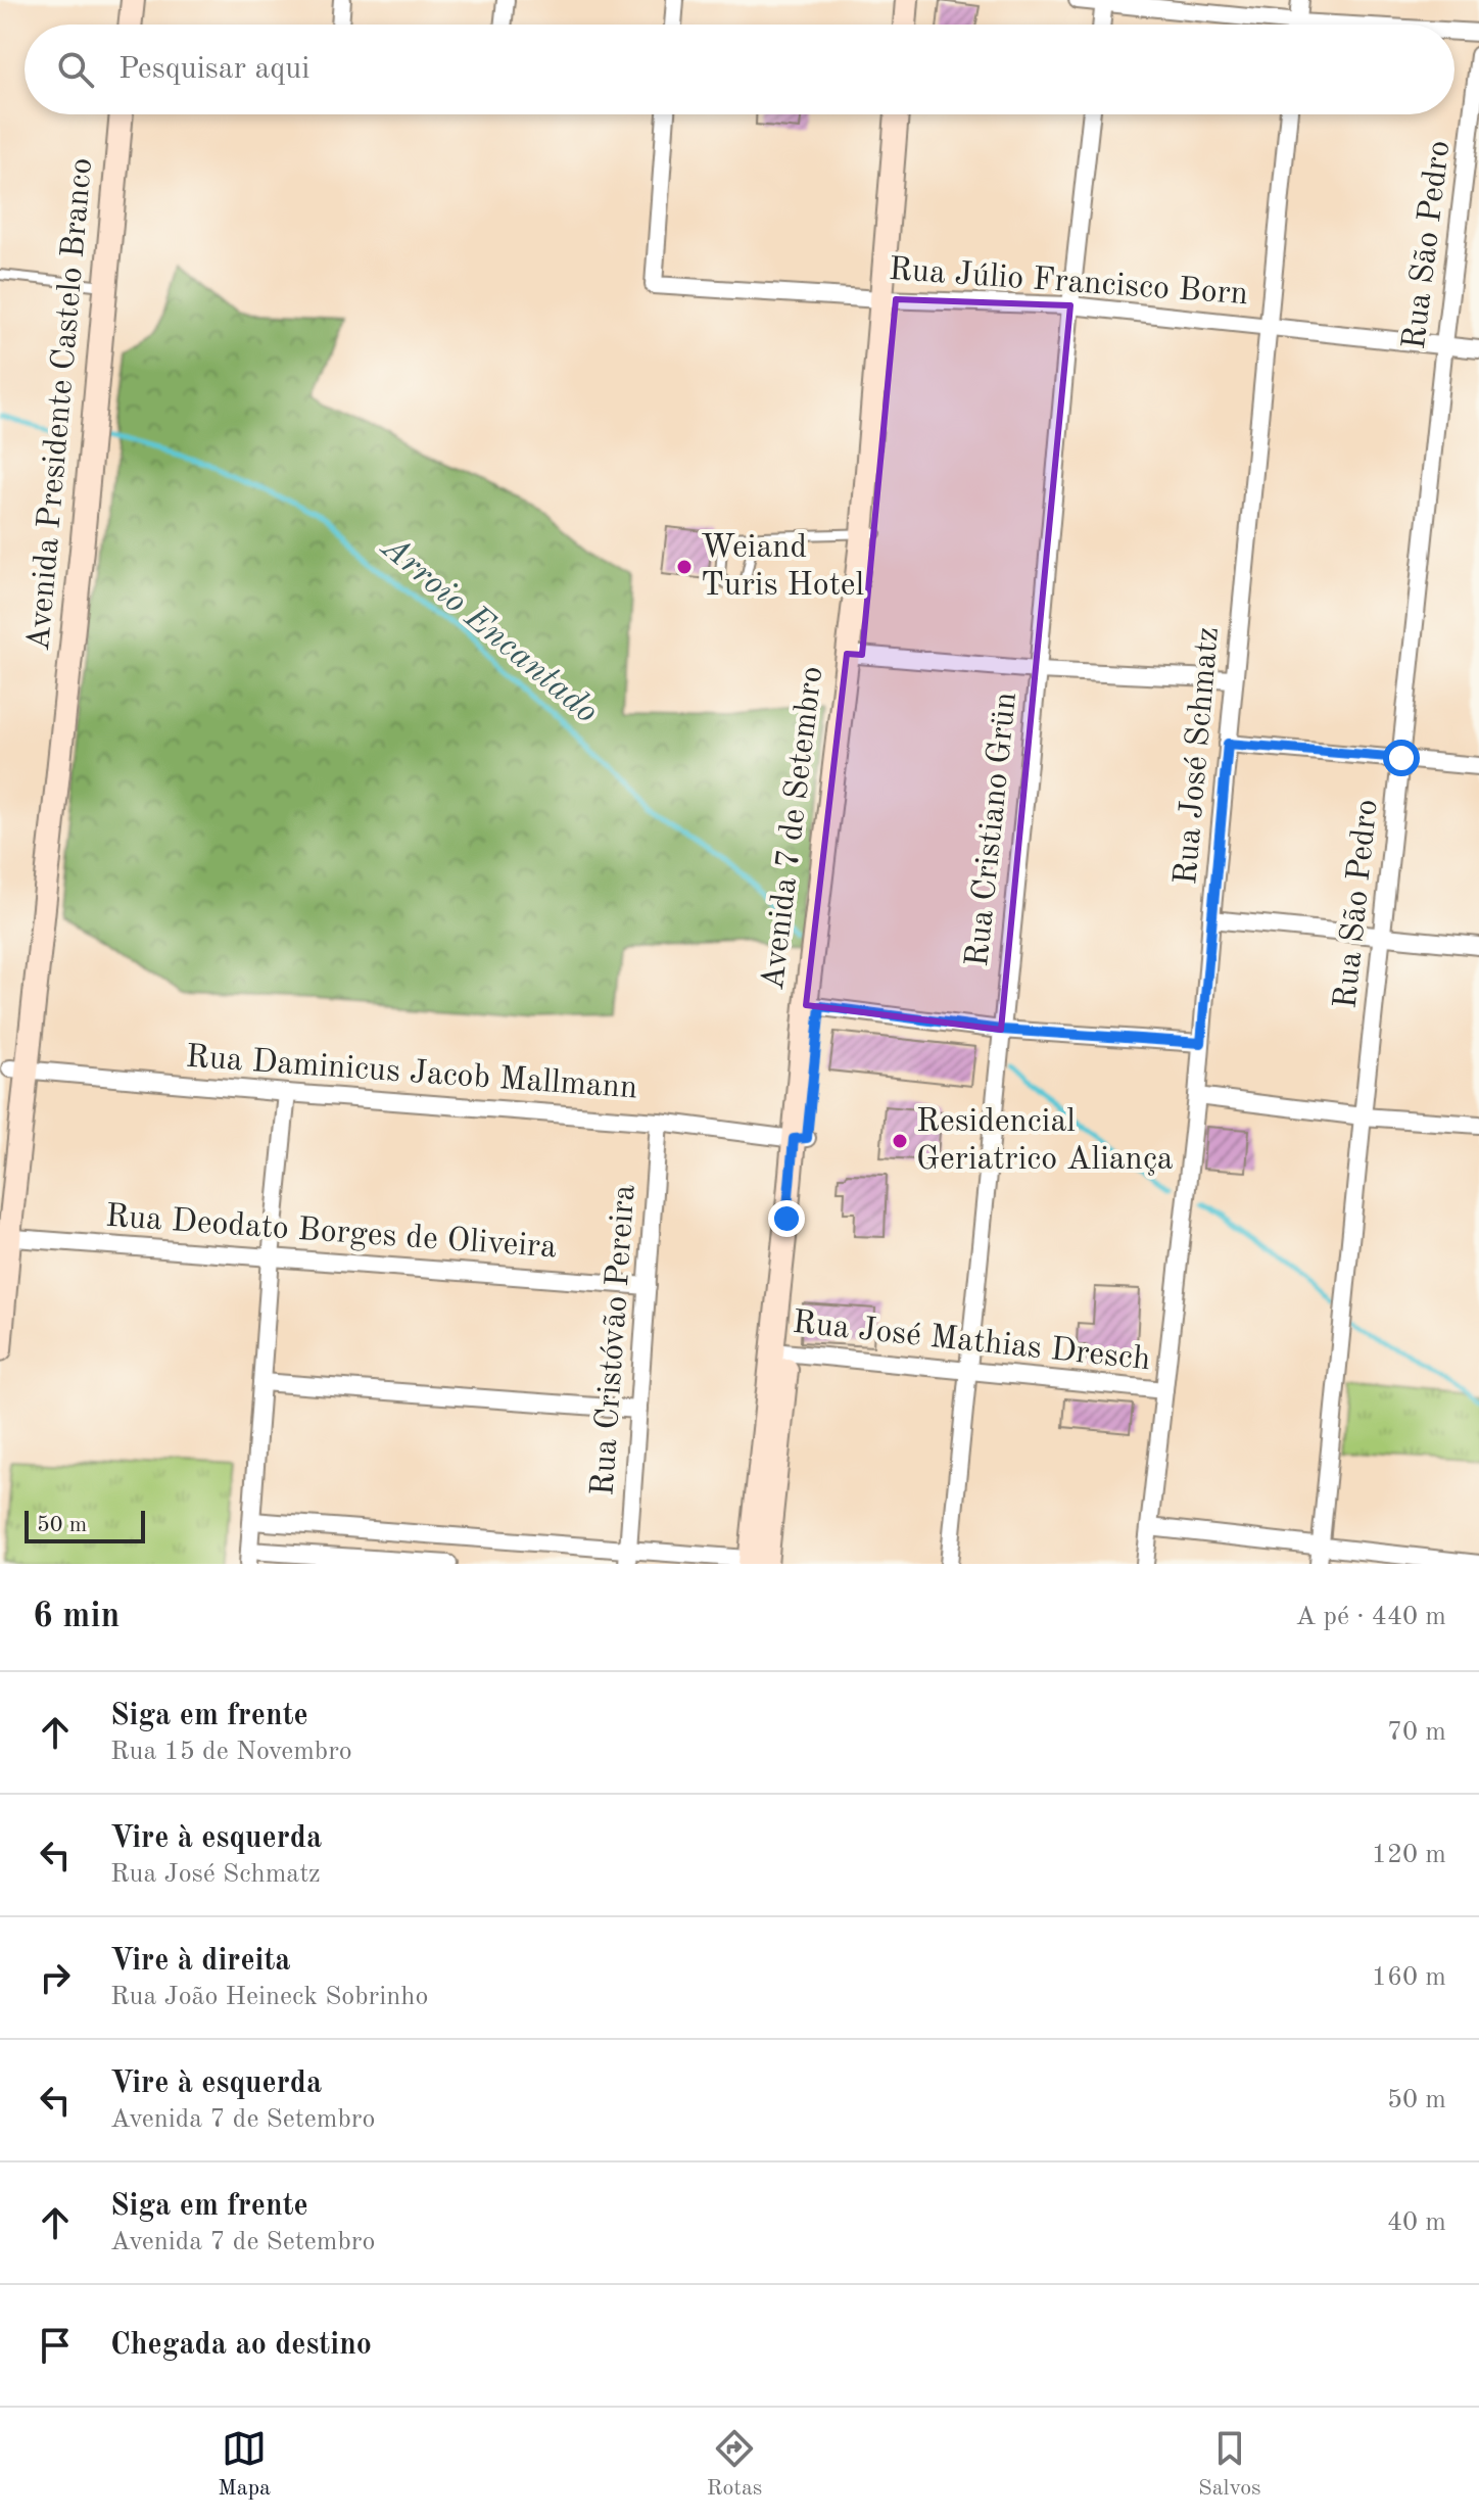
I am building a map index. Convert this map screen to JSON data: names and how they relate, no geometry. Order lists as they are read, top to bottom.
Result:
{
  "streets": {
    "main road": ["Avenida Presidente Castelo Branco", "Avenida 7 de Setembro"],
    "street": [
      "Rua São Pedro",
      "Rua Júlio Francisco Born",
      "Rua José Schmatz",
      "Rua Cristiano Grün",
      "Rua Daminicus Jacob Mallmann",
      "Rua Deodato Borges de Oliveira",
      "Rua Cristóvão Pereira",
      "Rua José Mathias Dresch"
    ]
  },
  "crossings": [
    ["Rua São Pedro", "Rua Júlio Francisco Born"],
    ["Rua Júlio Francisco Born", "Rua José Schmatz"],
    ["Rua Júlio Francisco Born", "Avenida 7 de Setembro"],
    ["Rua Júlio Francisco Born", "Rua Cristiano Grün"],
    ["Avenida Presidente Castelo Branco", "Rua Daminicus Jacob Mallmann"],
    ["Avenida Presidente Castelo Branco", "Rua Deodato Borges de Oliveira"],
    ["Rua José Schmatz", "Rua José Mathias Dresch"],
    ["Avenida 7 de Setembro", "Rua Daminicus Jacob Mallmann"],
    ["Avenida 7 de Setembro", "Rua José Mathias Dresch"],
    ["Rua Cristiano Grün", "Rua José Mathias Dresch"],
    ["Rua Daminicus Jacob Mallmann", "Rua Cristóvão Pereira"],
    ["Rua Deodato Borges de Oliveira", "Rua Cristóvão Pereira"]
  ],
  "water": ["Arroio Encantado"],
  "places": ["Weiand Turis Hotel", "Residencial Geriatrico Aliança"],
  "scale_bar": "50 m",
  "page": {
    "search": "Pesquisar aqui",
    "scale": "50 m",
    "heading": ["6 min", "A pé · 440 m"],
    "list": [
      ["Siga em frente", "Rua 15 de Novembro", "70 m"],
      ["Vire à esquerda", "Rua José Schmatz", "120 m"],
      ["Vire à direita", "Rua João Heineck Sobrinho", "160 m"],
      ["Vire à esquerda", "Avenida 7 de Setembro", "50 m"],
      ["Siga em frente", "Avenida 7 de Setembro", "40 m"],
      "Chegada ao destino"
    ],
    "nav": ["Mapa", "Rotas", "Salvos"]
  }
}
